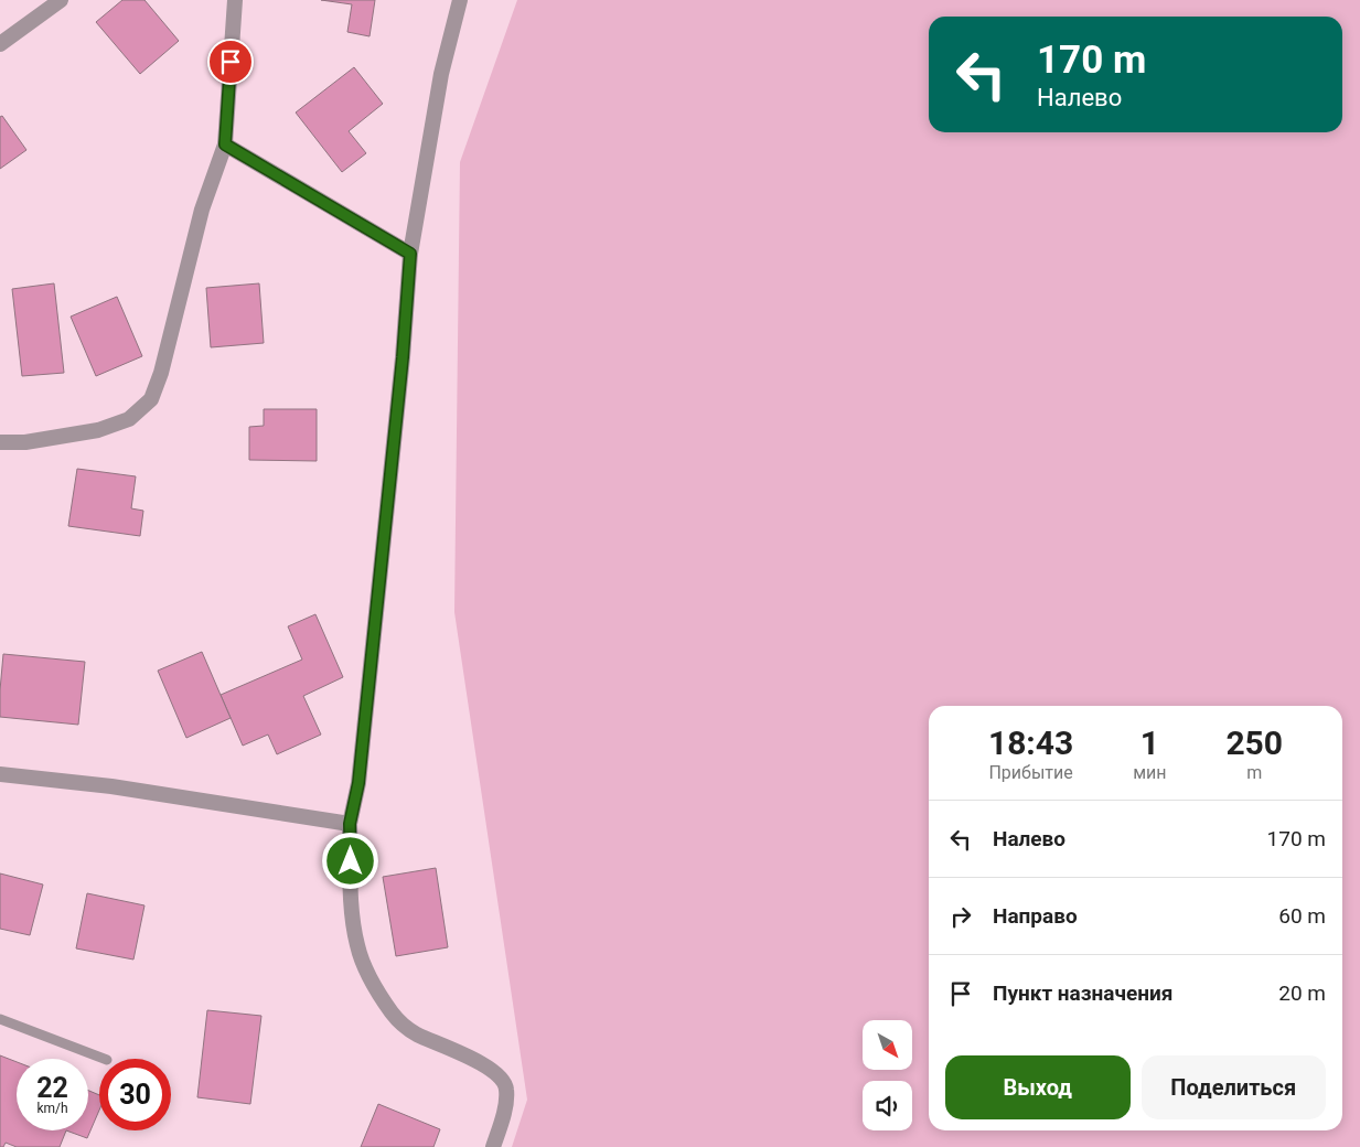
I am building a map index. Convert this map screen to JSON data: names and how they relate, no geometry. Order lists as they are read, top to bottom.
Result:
{
  "north": "bottom right",
  "page": {
    "turn": ["170 m", "Налево"],
    "eta": [
      "18:43",
      "Прибытие",
      "1",
      "мин",
      "250",
      "m"
    ],
    "list": [
      {
        "name": "Налево",
        "value": "170 m"
      },
      {
        "name": "Направо",
        "value": "60 m"
      },
      {
        "name": "Пункт назначения",
        "value": "20 m"
      }
    ],
    "buttons": ["Выход", "Поделиться"],
    "speed": "22 km/h",
    "limit": "30"
  }
}
